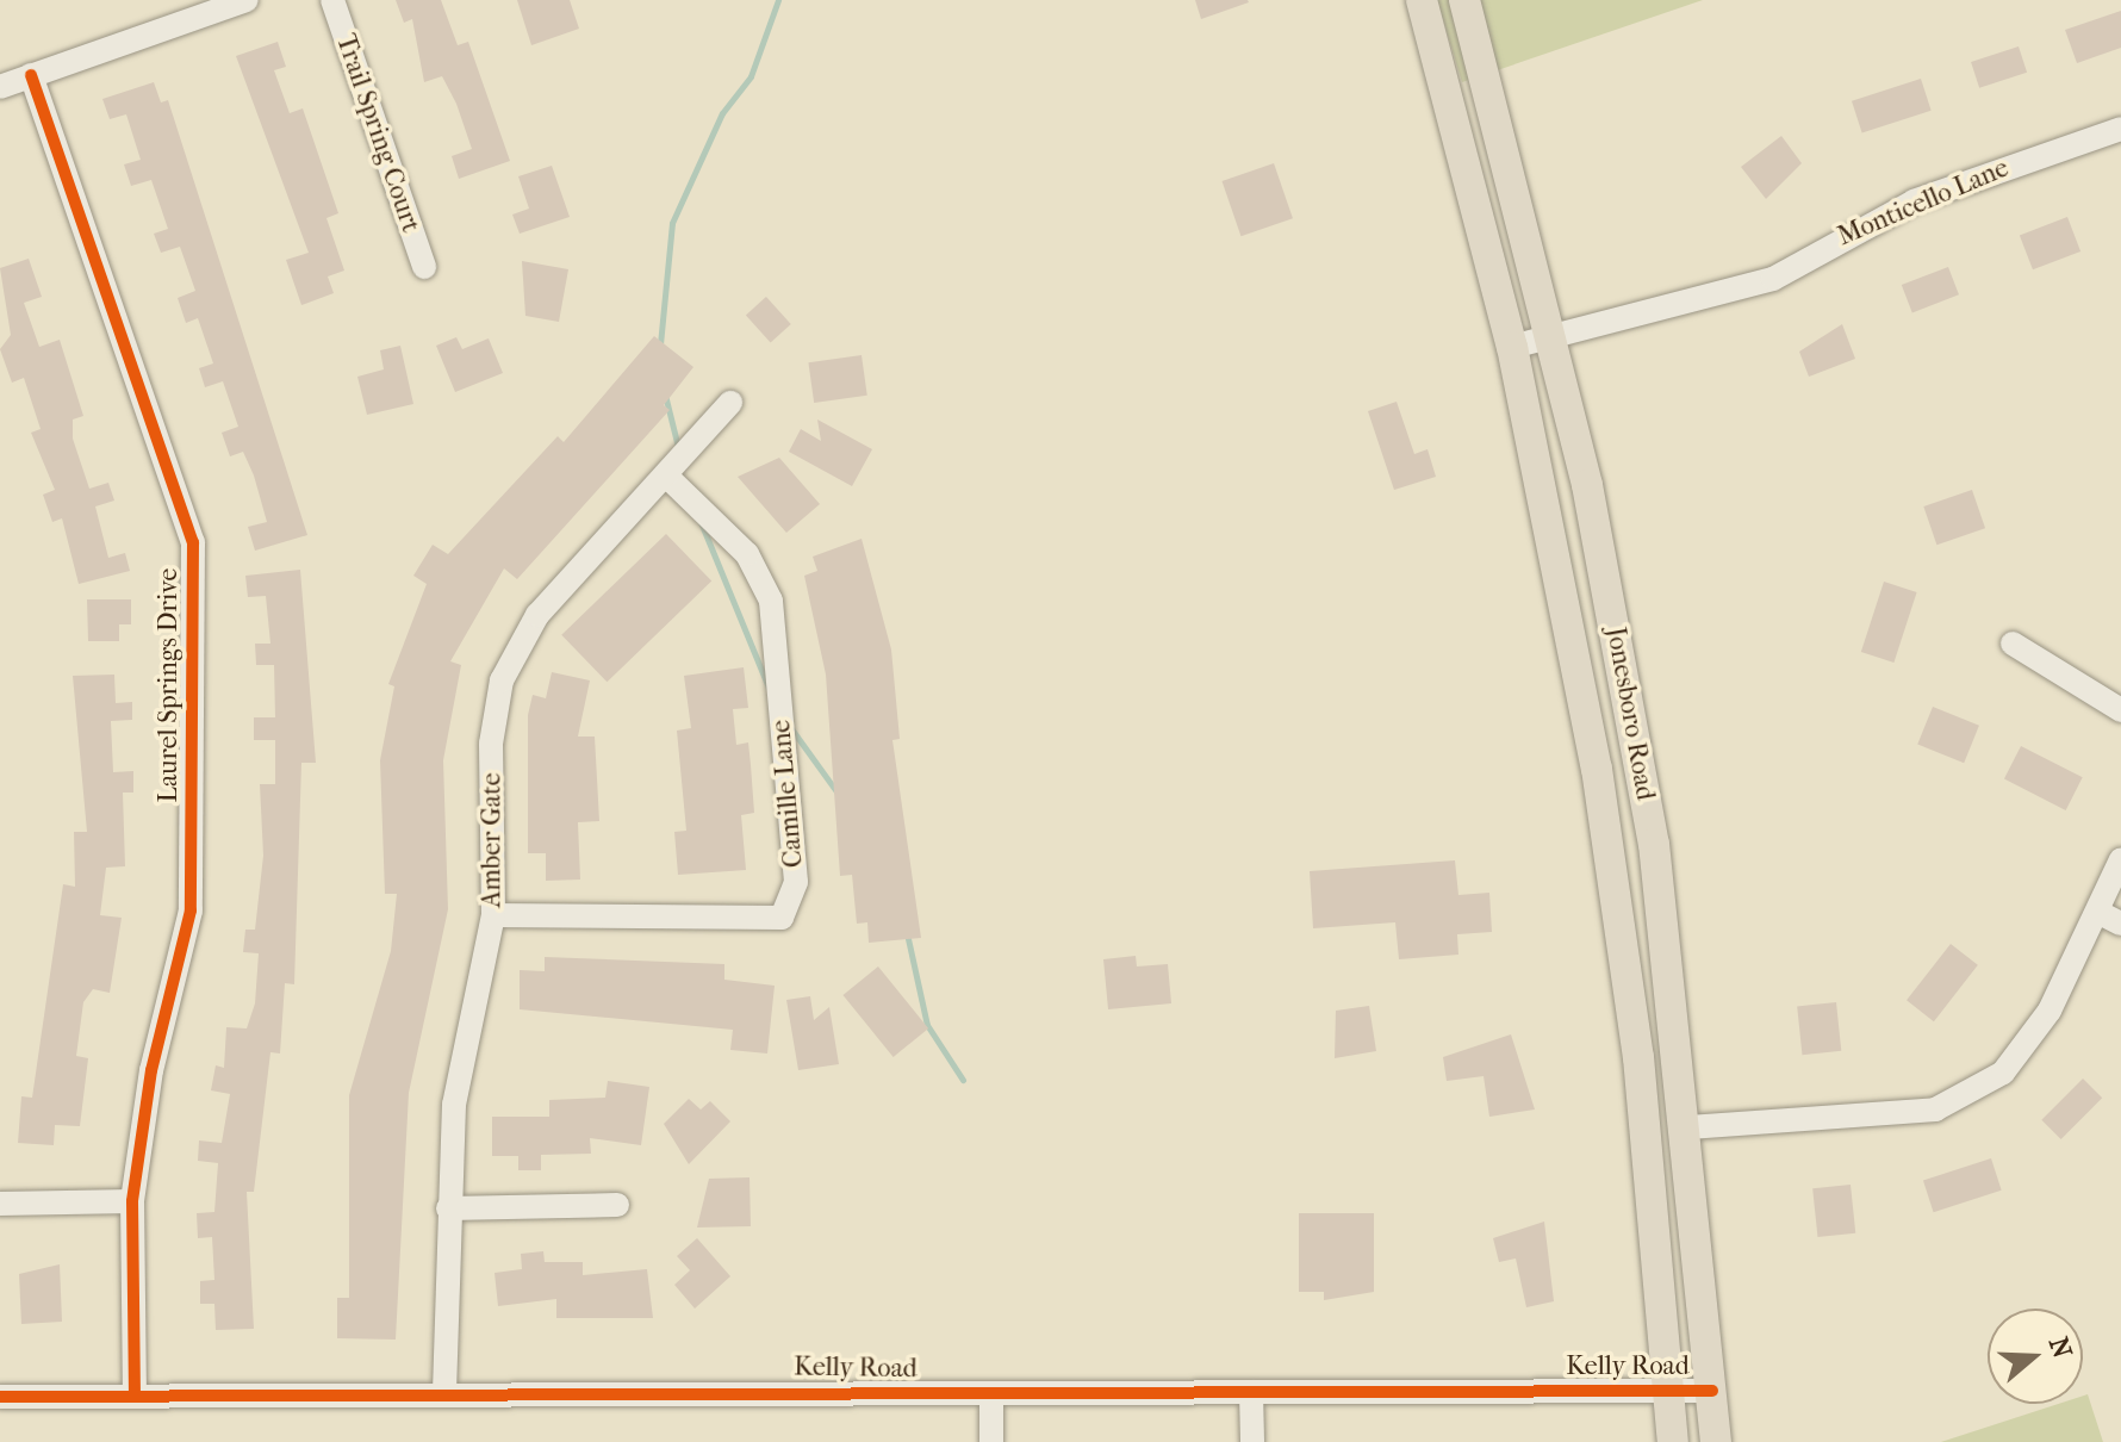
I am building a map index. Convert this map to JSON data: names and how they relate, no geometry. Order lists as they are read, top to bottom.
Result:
{
  "streets": {
    "main road": ["Jonesboro Road"],
    "street": [
      "Trail Spring Court",
      "Monticello Lane",
      "Laurel Springs Drive",
      "Camille Lane",
      "Amber Gate",
      "Kelly Road"
    ]
  },
  "crossings": [
    ["Monticello Lane", "Jonesboro Road"],
    ["Laurel Springs Drive", "Kelly Road"],
    ["Jonesboro Road", "Kelly Road"],
    ["Camille Lane", "Amber Gate"],
    ["Amber Gate", "Kelly Road"]
  ],
  "north": "right"
}
